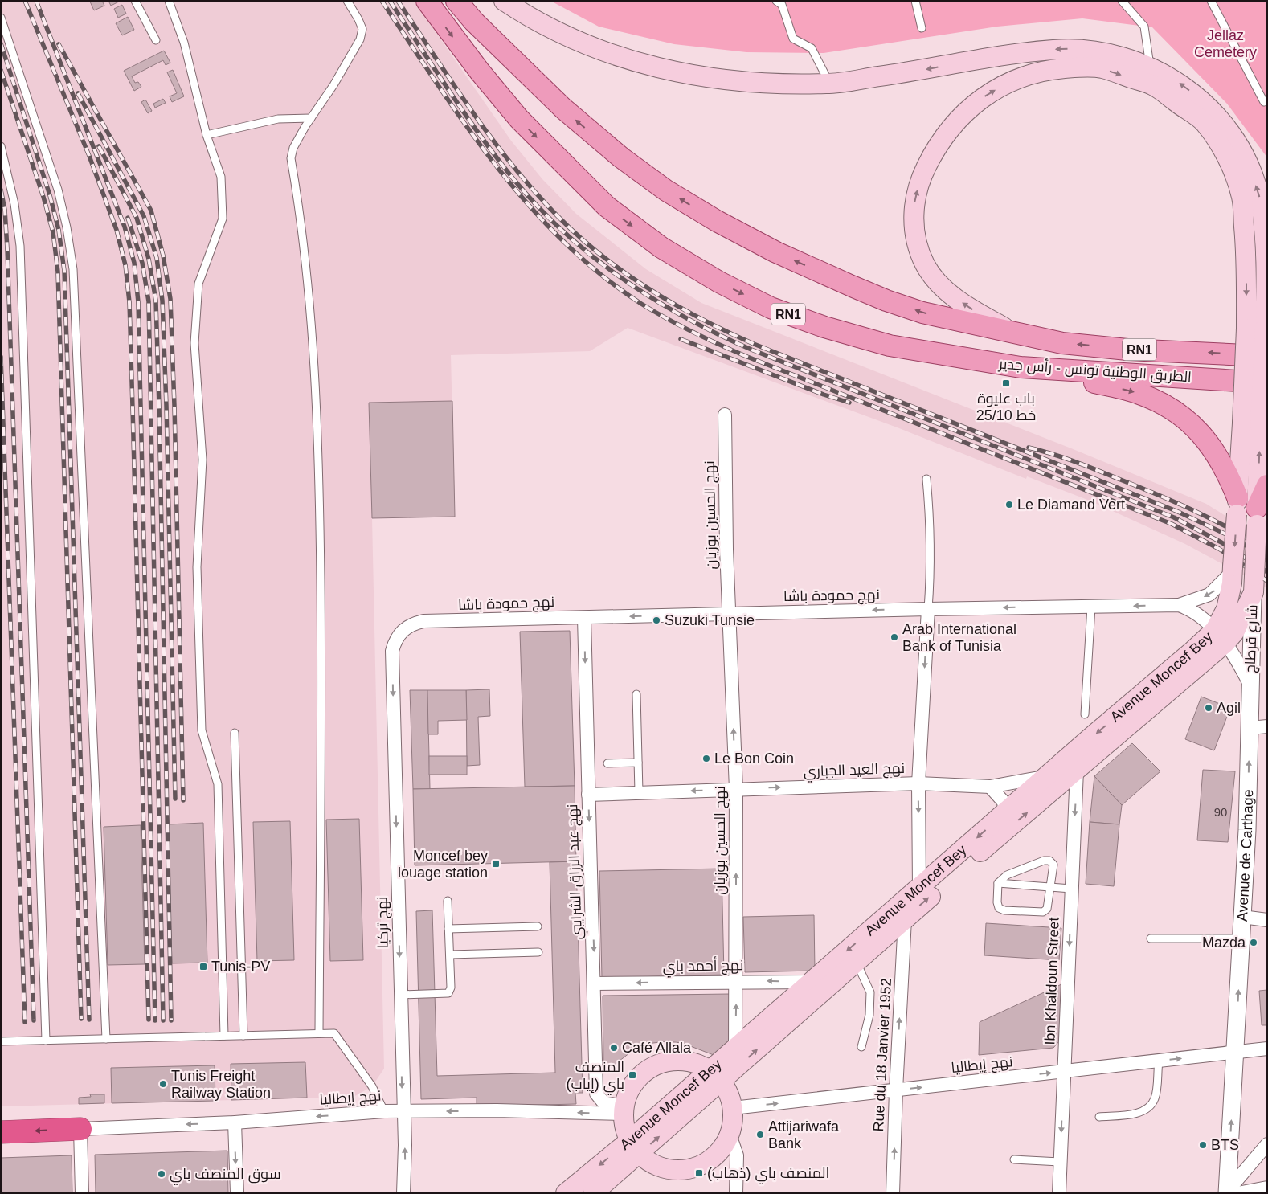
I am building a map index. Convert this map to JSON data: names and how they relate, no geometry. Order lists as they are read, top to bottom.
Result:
{
  "streets": {
    "main road": [
      "RN1",
      "الطريق الوطنية تونس - رأس جدير",
      "شارع قرطاج",
      "Avenue Moncef Bey"
    ],
    "street": [
      "نهج الحسين بوزيان",
      "نهج حمودة باشا",
      "نهج العيد الجباري",
      "Avenue de Carthage",
      "نهج عبد الرزاق الشرايبي",
      "نهج تركيا",
      "نهج أحمد باي",
      "Ibn Khaldoun Street",
      "Rue du 18 Janvier 1952",
      "نهج إيطاليا"
    ]
  },
  "crossings": [
    ["نهج الحسين بوزيان", "نهج حمودة باشا"],
    ["نهج الحسين بوزيان", "Avenue Moncef Bey"],
    ["نهج الحسين بوزيان", "نهج العيد الجباري"],
    ["نهج الحسين بوزيان", "نهج أحمد باي"],
    ["نهج حمودة باشا", "شارع قرطاج"],
    ["نهج حمودة باشا", "Avenue Moncef Bey"],
    ["نهج حمودة باشا", "Avenue de Carthage"],
    ["نهج حمودة باشا", "نهج عبد الرزاق الشرايبي"],
    ["نهج حمودة باشا", "نهج تركيا"],
    ["شارع قرطاج", "Avenue Moncef Bey"],
    ["شارع قرطاج", "Avenue de Carthage"],
    ["Avenue Moncef Bey", "نهج العيد الجباري"],
    ["Avenue Moncef Bey", "نهج أحمد باي"],
    ["Avenue Moncef Bey", "Ibn Khaldoun Street"],
    ["Avenue Moncef Bey", "Rue du 18 Janvier 1952"],
    ["نهج العيد الجباري", "نهج عبد الرزاق الشرايبي"],
    ["Avenue de Carthage", "نهج إيطاليا"],
    ["نهج عبد الرزاق الشرايبي", "نهج أحمد باي"],
    ["نهج عبد الرزاق الشرايبي", "نهج إيطاليا"],
    ["نهج تركيا", "نهج إيطاليا"],
    ["Ibn Khaldoun Street", "نهج إيطاليا"],
    ["Rue du 18 Janvier 1952", "نهج إيطاليا"]
  ],
  "one_way": [
    "نهج الحسين بوزيان",
    "نهج حمودة باشا",
    "Avenue de Carthage",
    "نهج عبد الرزاق الشرايبي",
    "نهج أحمد باي",
    "Ibn Khaldoun Street",
    "Rue du 18 Janvier 1952"
  ],
  "parks": ["Jellaz Cemetery"],
  "places": {
    "transit": [
      "باب عليوة خط 25/10",
      "Moncef bey louage station",
      "Tunis-PV",
      "المنصف باي (إياب)",
      "المنصف باي (ذهاب)"
    ],
    "other": [
      "Le Diamand Vert",
      "Suzuki Tunsie",
      "Arab International Bank of Tunisia",
      "Agil",
      "Le Bon Coin",
      "Mazda",
      "Café Allala",
      "Tunis Freight Railway Station",
      "Attijariwafa Bank",
      "BTS",
      "سوق المنصف باي"
    ]
  },
  "house_numbers": ["90"]
}
